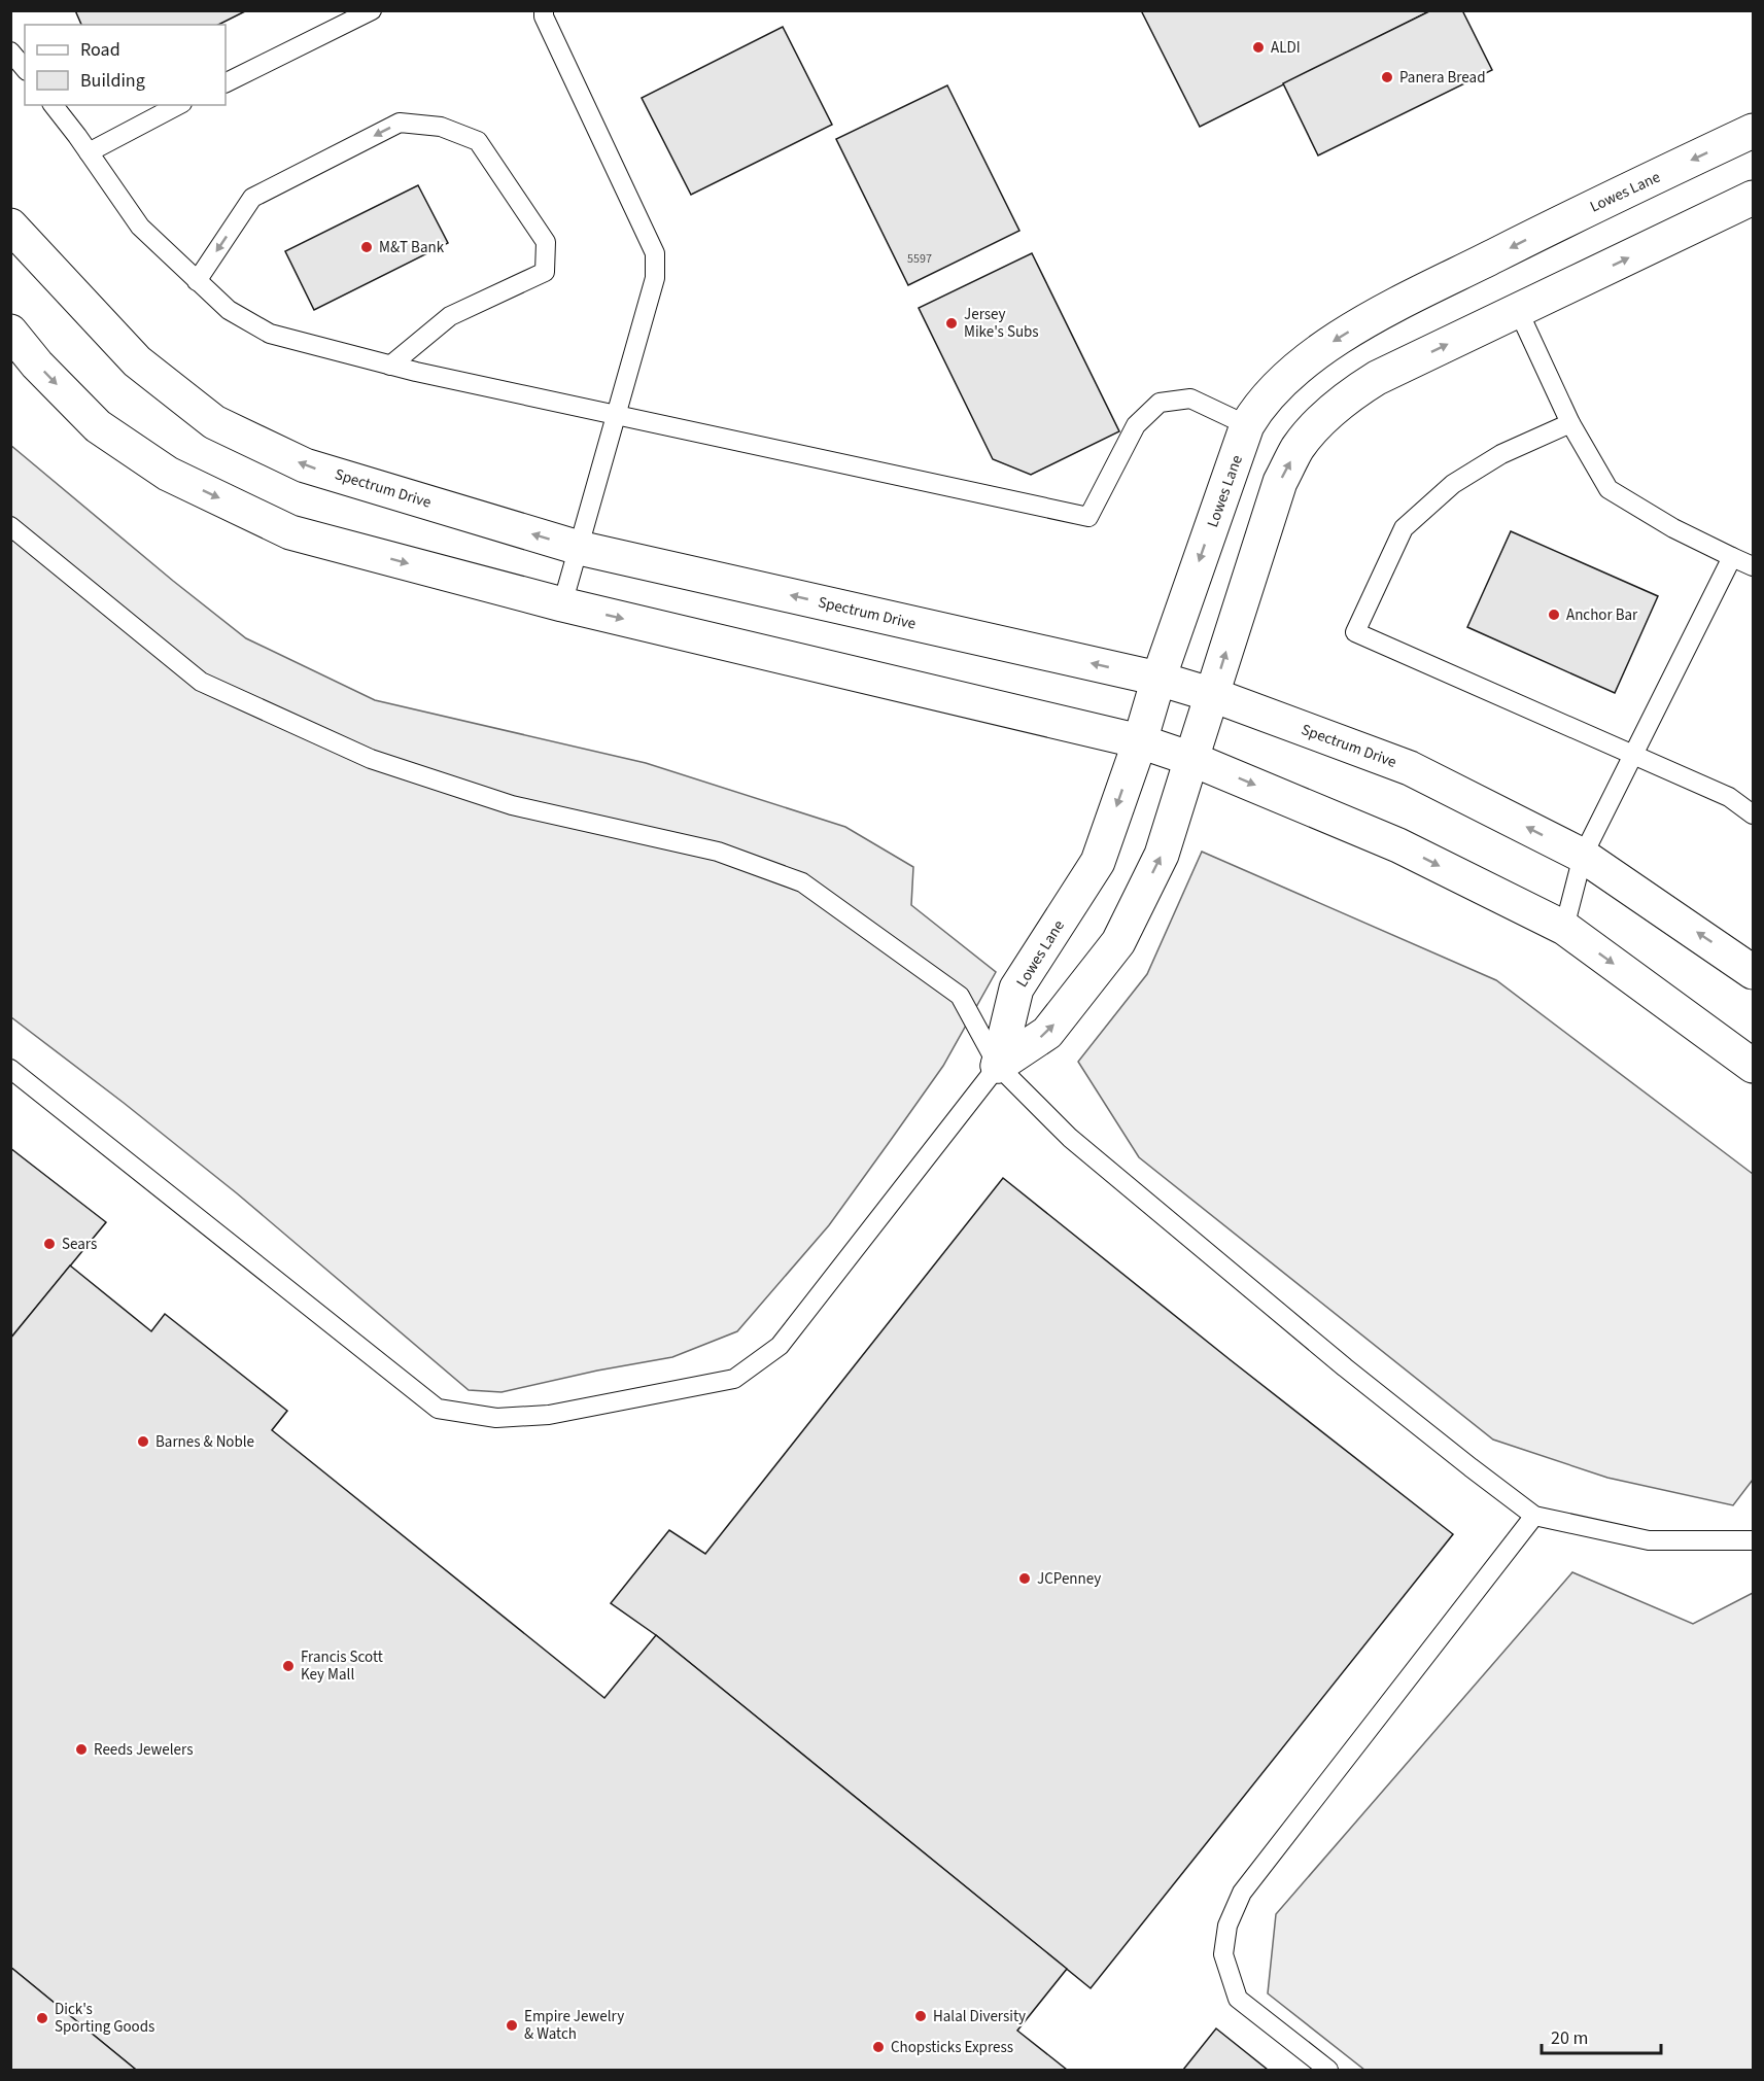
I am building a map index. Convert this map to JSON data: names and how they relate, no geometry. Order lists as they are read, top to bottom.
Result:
{
  "streets": {
    "main road": ["Lowes Lane", "Spectrum Drive"]
  },
  "crossings": [
    ["Lowes Lane", "Spectrum Drive"]
  ],
  "places": [
    "ALDI",
    "Panera Bread",
    "M&T Bank",
    "Jersey Mike's Subs",
    "Anchor Bar",
    "Sears",
    "Barnes & Noble",
    "JCPenney",
    "Francis Scott Key Mall",
    "Reeds Jewelers",
    "Halal Diversity",
    "Dick's Sporting Goods",
    "Empire Jewelry & Watch",
    "Chopsticks Express"
  ],
  "house_numbers": ["5597"],
  "legend": ["Road", "Building"],
  "scale_bar": "20 m"
}
